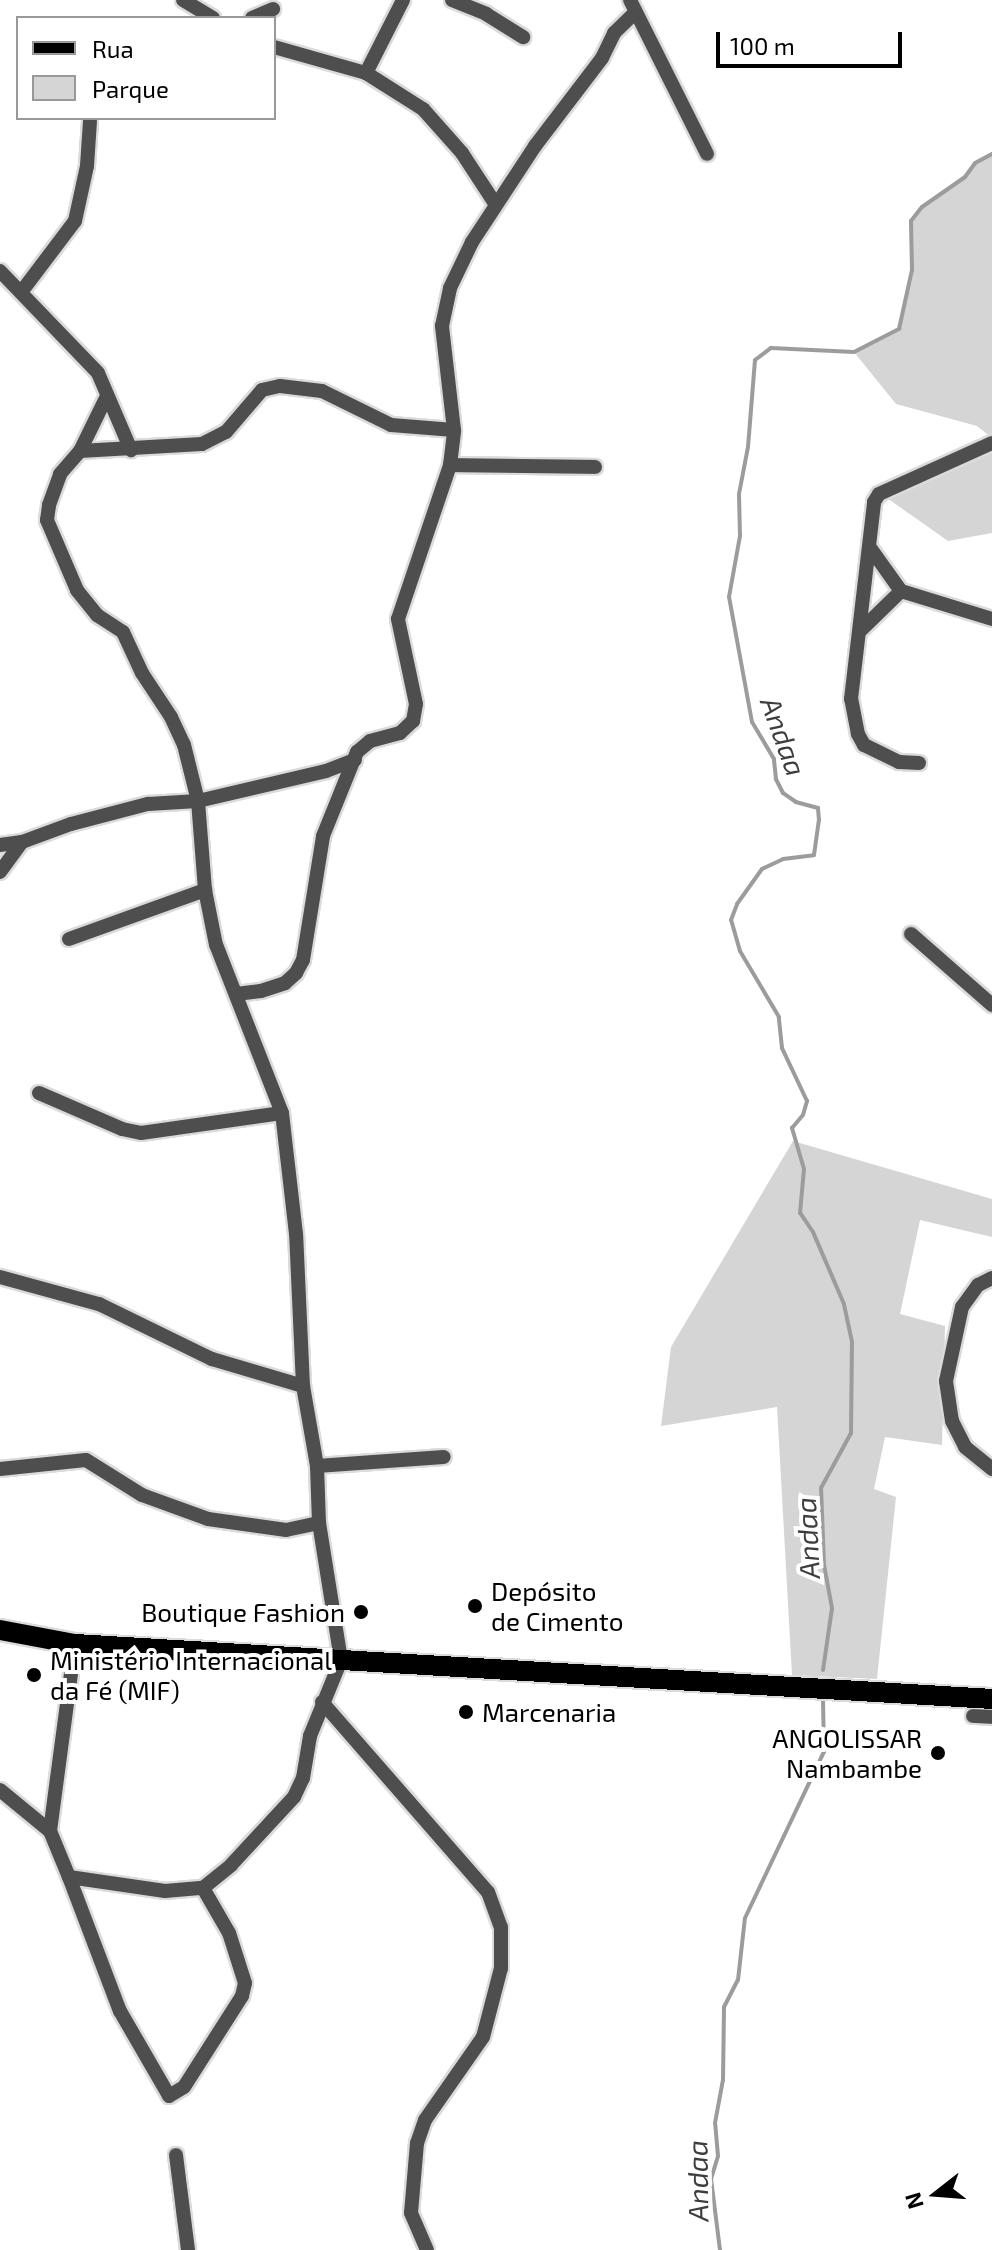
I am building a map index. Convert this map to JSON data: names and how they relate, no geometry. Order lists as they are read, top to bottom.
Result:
{
  "water": ["Andaa"],
  "places": [
    "Depósito de Cimento",
    "Boutique Fashion",
    "Ministério Internacional da Fé (MIF)",
    "Marcenaria",
    "ANGOLISSAR Nambambe"
  ],
  "legend": ["Rua", "Parque"],
  "scale_bar": "100 m",
  "north": "left"
}
